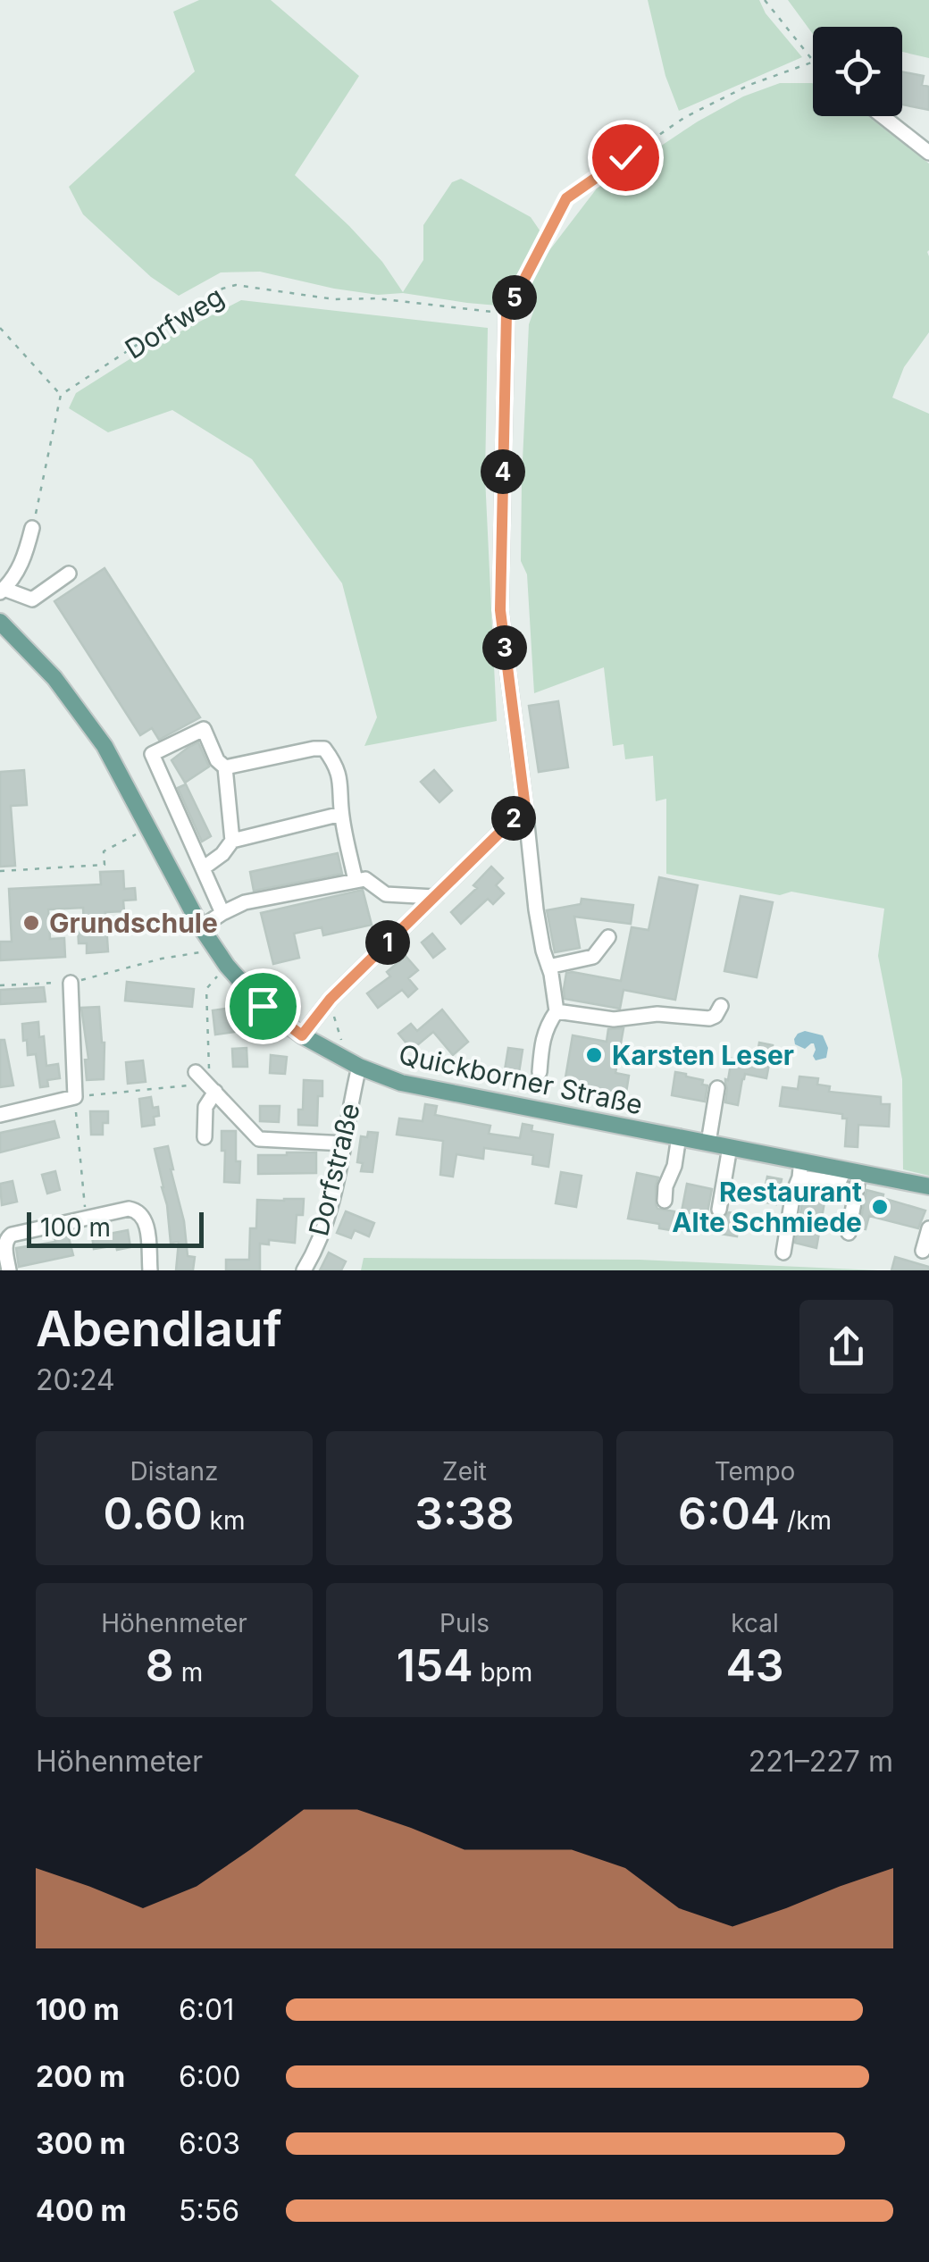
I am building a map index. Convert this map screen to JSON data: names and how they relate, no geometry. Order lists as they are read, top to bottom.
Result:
{
  "streets": {
    "main road": ["Quickborner Straße"],
    "street": ["Dorfstraße"],
    "path": ["Dorfweg"]
  },
  "crossings": [
    ["Quickborner Straße", "Dorfstraße"]
  ],
  "places": ["Grundschule", "Karsten Leser", "Restaurant Alte Schmiede"],
  "scale_bar": "100 m",
  "page": {
    "pins": [
      "5",
      "4",
      "3",
      "2",
      "1"
    ],
    "scale": "100 m",
    "heading": ["Abendlauf", "20:24"],
    "stats": [
      ["Distanz", "0.60 km"],
      ["Zeit", "3:38"],
      ["Tempo", "6:04 /km"],
      ["Höhenmeter", "8 m"],
      ["Puls", "154 bpm"],
      ["kcal", "43"]
    ],
    "chart": ["Höhenmeter", "221–227 m"],
    "list": [
      {
        "name": "100 m",
        "note": "6:01"
      },
      {
        "name": "200 m",
        "note": "6:00"
      },
      {
        "name": "300 m",
        "note": "6:03"
      },
      {
        "name": "400 m",
        "note": "5:56"
      }
    ]
  }
}
